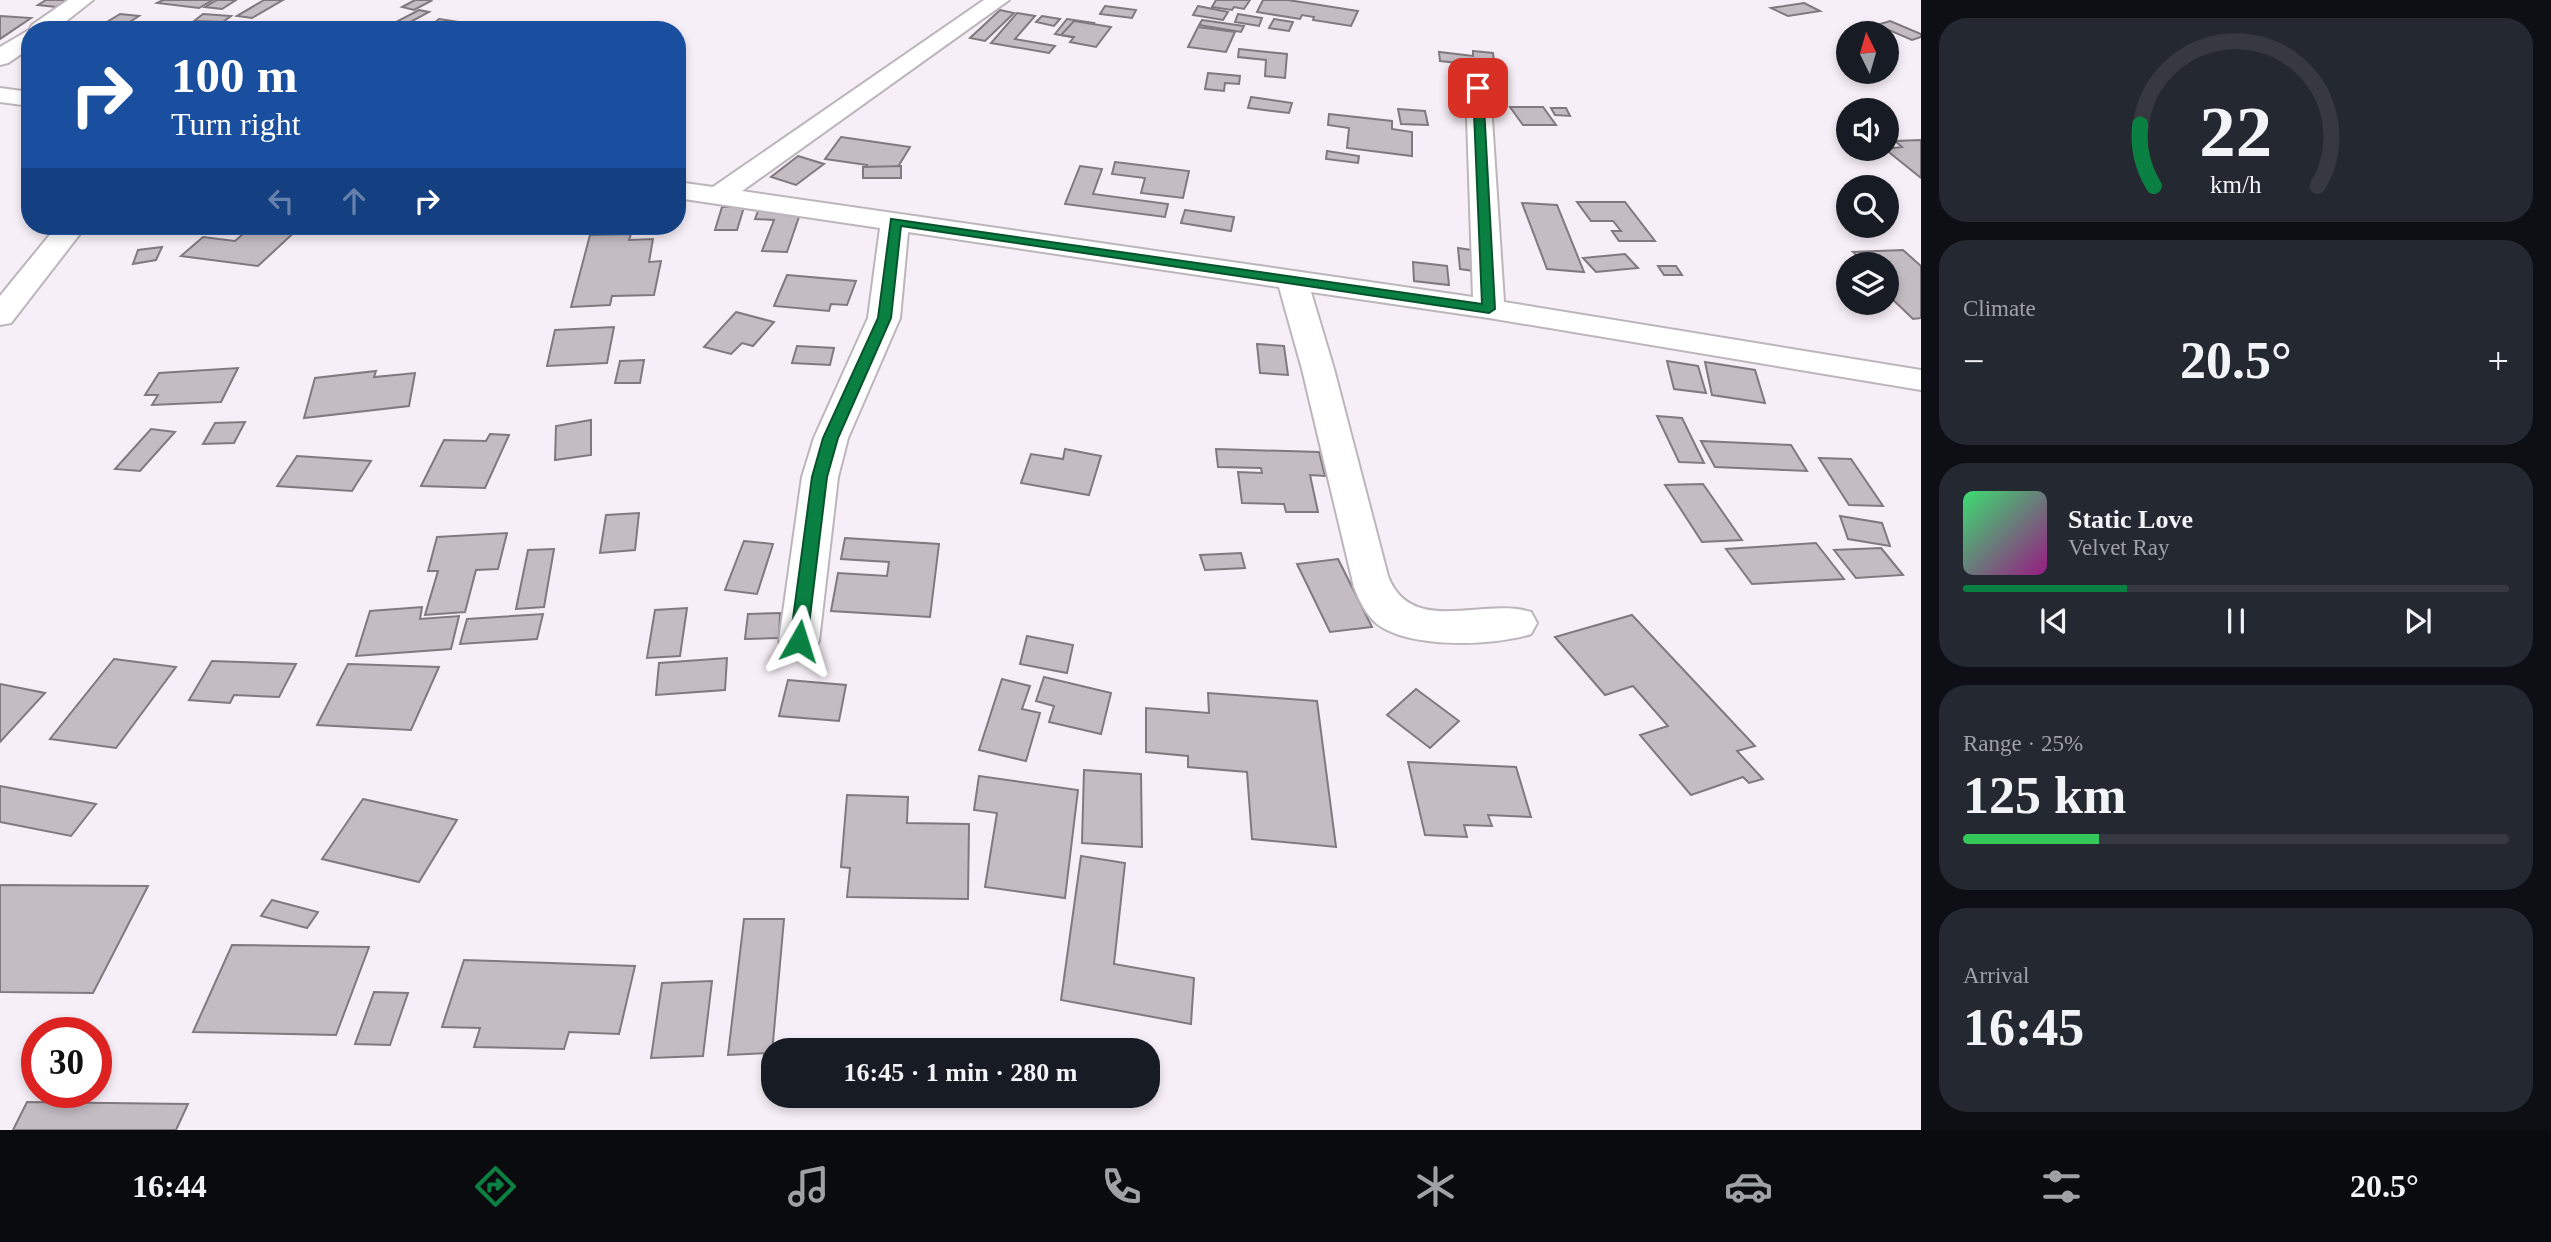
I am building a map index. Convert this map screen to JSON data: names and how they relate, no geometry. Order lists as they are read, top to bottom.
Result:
{
  "north": "top",
  "page": {
    "turn": ["100 m", "Turn right"],
    "tile": [
      "Climate",
      ["Range · 25%", "125 km"],
      ["Arrival", "16:45"]
    ],
    "heat": ["−", "20.5°", "+"],
    "song": ["Static Love", "Velvet Ray"],
    "limit": "30",
    "trip": "16:45 · 1 min · 280 m",
    "tabs": ["16:44", "20.5°"],
    "gauge": ["22", "km/h"]
  }
}
